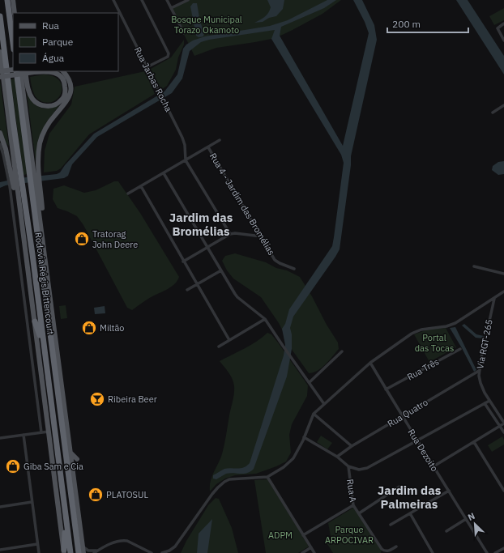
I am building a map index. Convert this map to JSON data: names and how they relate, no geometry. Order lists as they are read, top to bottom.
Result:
{
  "streets": {
    "highway": ["Rodovia Régis Bittencourt"],
    "street": [
      "Rua Jarbas Rocha",
      "Rua 4 - Jardim das Bromélias",
      "Via RGT-265",
      "Rua Três",
      "Rua Quatro",
      "Rua Dezoito",
      "Rua A"
    ]
  },
  "crossings": [
    ["Via RGT-265", "Rua Quatro"],
    ["Rua Três", "Rua Dezoito"],
    ["Rua Quatro", "Rua Dezoito"]
  ],
  "districts": ["Jardim das Bromélias", "Jardim das Palmeiras"],
  "parks": [
    "Bosque Municipal Torazo Okamoto",
    "Portal das Tocas",
    "Parque ARPOCIVAR",
    "ADPM"
  ],
  "places": {
    "shop": [
      "Tratorag John Deere",
      "Miltão",
      "Giba Sam e Cia",
      "PLATOSUL"
    ],
    "bar": ["Ribeira Beer"]
  },
  "legend": ["Rua", "Parque", "Água"],
  "scale_bar": "200 m",
  "north": "top left"
}
